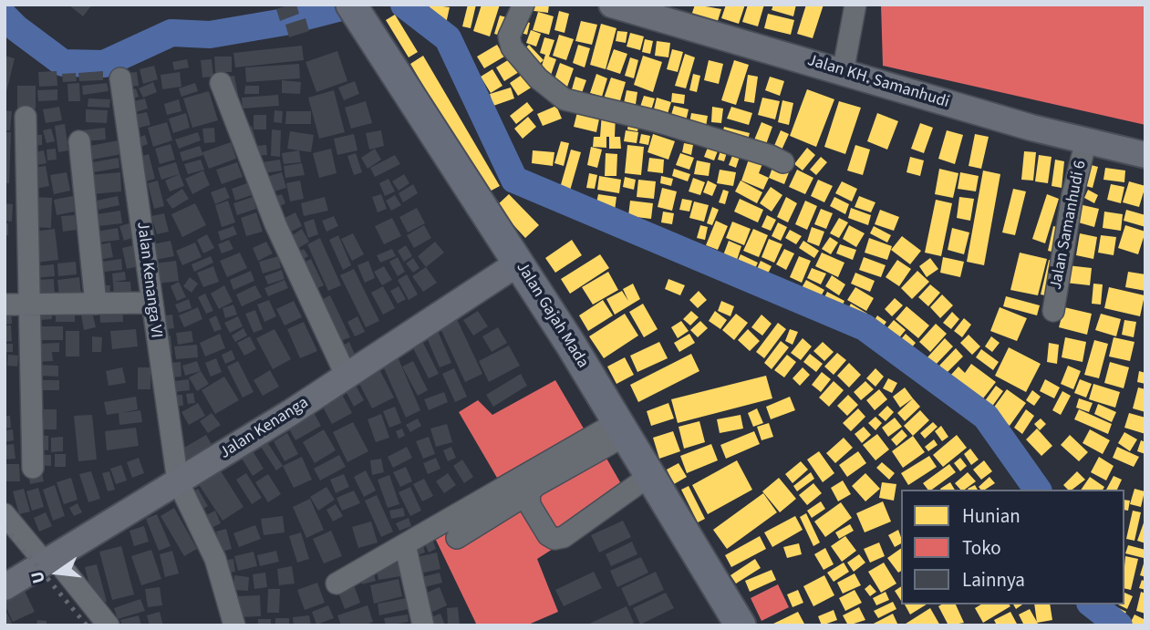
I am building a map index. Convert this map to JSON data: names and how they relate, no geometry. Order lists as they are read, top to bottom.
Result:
{
  "streets": {
    "highway": ["Jalan Gajah Mada"],
    "main road": ["Jalan KH. Samanhudi", "Jalan Kenanga"],
    "street": ["Jalan Samanhudi 6", "Jalan Kenanga VI"]
  },
  "crossings": [
    ["Jalan KH. Samanhudi", "Jalan Samanhudi 6"],
    ["Jalan Kenanga VI", "Jalan Kenanga"],
    ["Jalan Gajah Mada", "Jalan Kenanga"]
  ],
  "legend": ["Hunian", "Toko", "Lainnya"],
  "north": "left"
}
